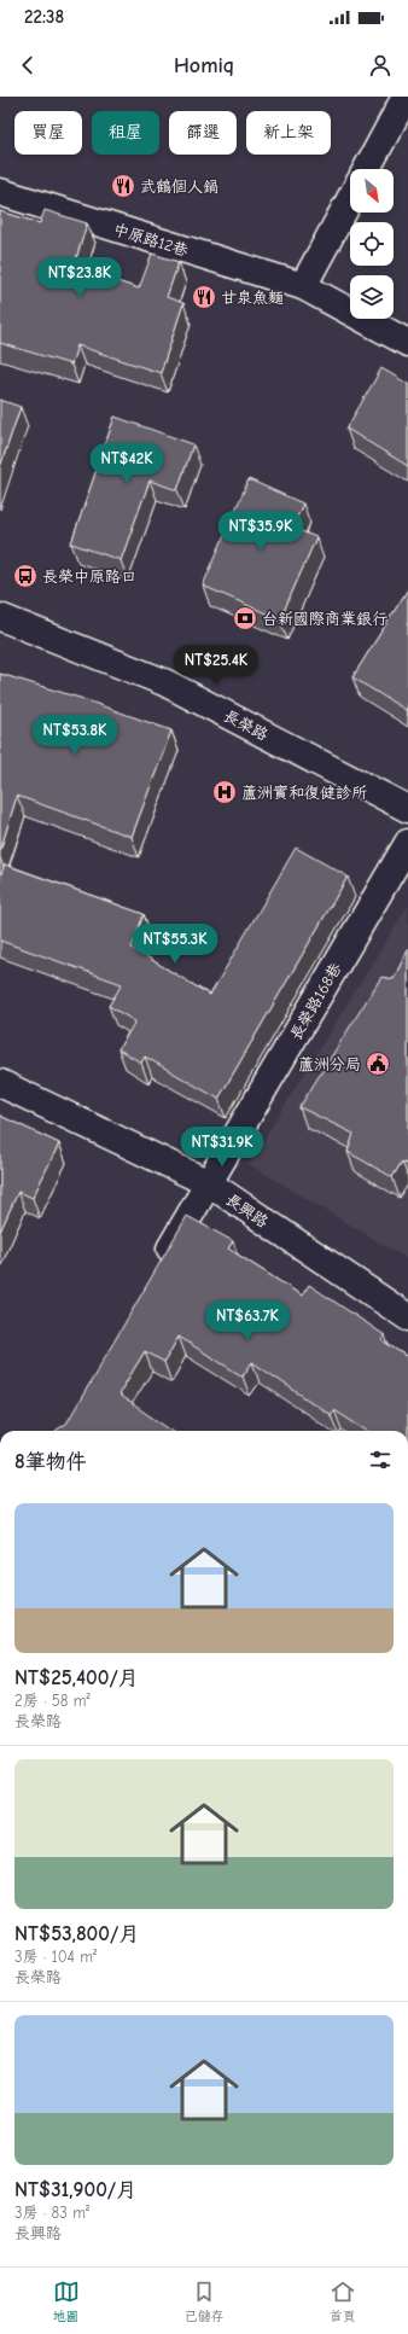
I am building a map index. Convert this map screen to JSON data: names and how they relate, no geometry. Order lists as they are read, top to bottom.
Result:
{
  "streets": {
    "street": [
      "中原路12巷",
      "長榮路",
      "長榮路168巷",
      "長興路"
    ]
  },
  "crossings": [
    ["長榮路168巷", "長興路"]
  ],
  "places": {
    "restaurant": ["武鶴個人鍋", "甘泉魚麵"],
    "bus stop": ["長榮中原路口"],
    "bank": ["台新國際商業銀行"],
    "hospital": ["蘆洲實和復健診所"],
    "public building": ["蘆洲分局"]
  },
  "north": "bottom right",
  "page": {
    "status": "22:38",
    "header": "Homiq",
    "chip": [
      "買屋",
      "租屋",
      "篩選",
      "新上架"
    ],
    "price": [
      "NT$23.8K",
      "NT$42K",
      "NT$35.9K",
      "NT$25.4K",
      "NT$53.8K",
      "NT$55.3K",
      "NT$31.9K",
      "NT$63.7K"
    ],
    "heading": "8筆物件",
    "list": [
      {
        "name": "NT$25,400/月",
        "note": "2房 · 58 m² · 長榮路"
      },
      {
        "name": "NT$53,800/月",
        "note": "3房 · 104 m² · 長榮路"
      },
      {
        "name": "NT$31,900/月",
        "note": "3房 · 83 m² · 長興路"
      }
    ],
    "tabs": ["地圖", "已儲存", "首頁"]
  }
}
